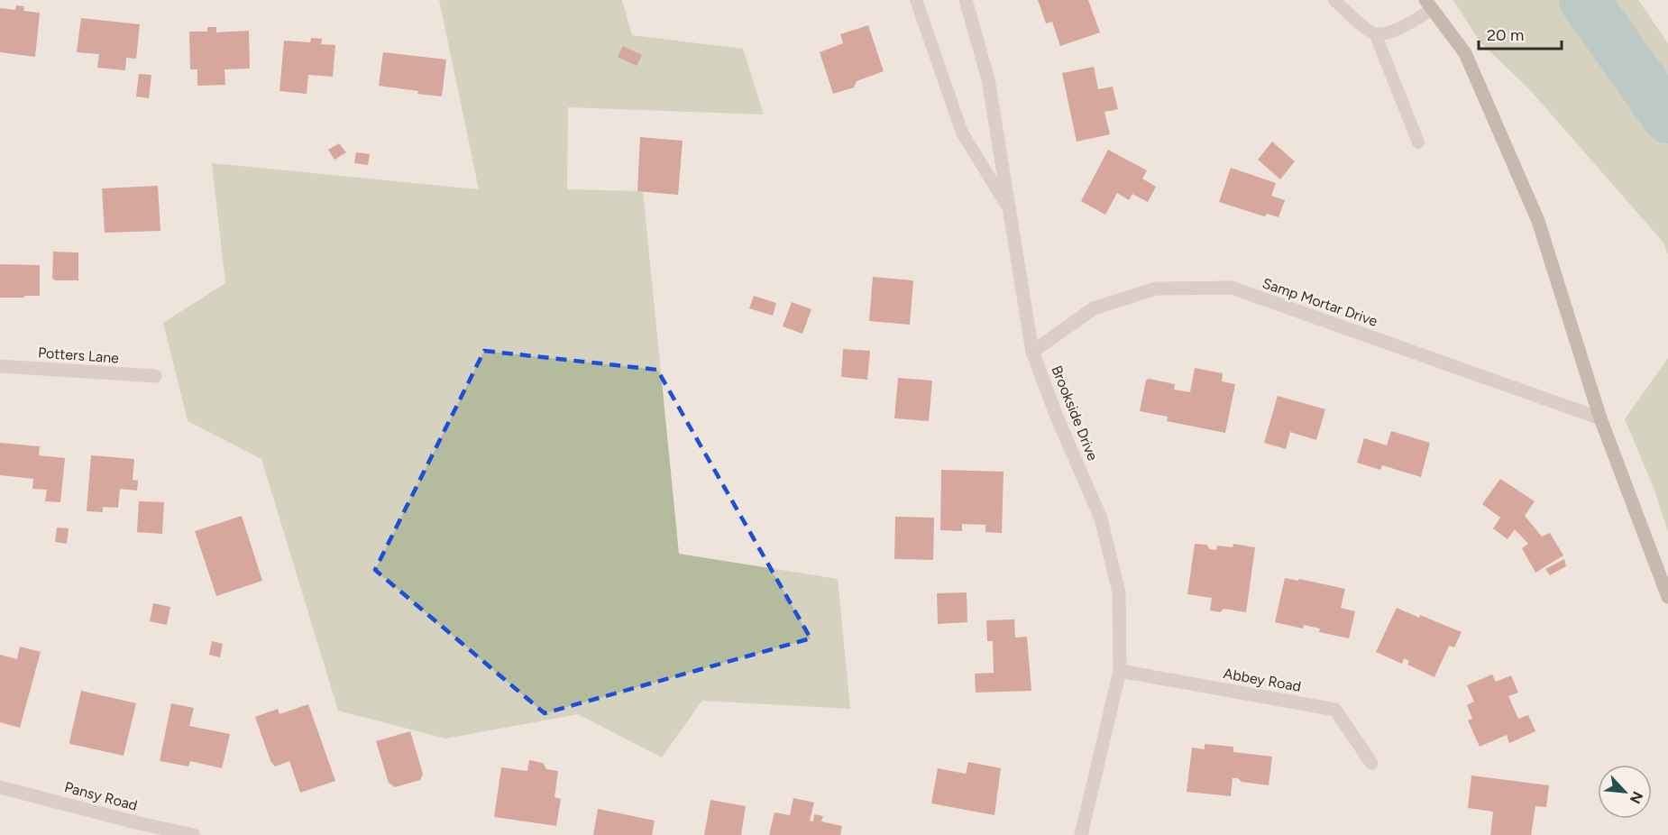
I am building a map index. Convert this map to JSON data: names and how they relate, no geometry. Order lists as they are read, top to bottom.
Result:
{
  "streets": {
    "street": [
      "Samp Mortar Drive",
      "Potters Lane",
      "Brookside Drive",
      "Abbey Road",
      "Pansy Road"
    ]
  },
  "crossings": [
    ["Samp Mortar Drive", "Brookside Drive"],
    ["Brookside Drive", "Abbey Road"]
  ],
  "scale_bar": "20 m",
  "north": "bottom right"
}
